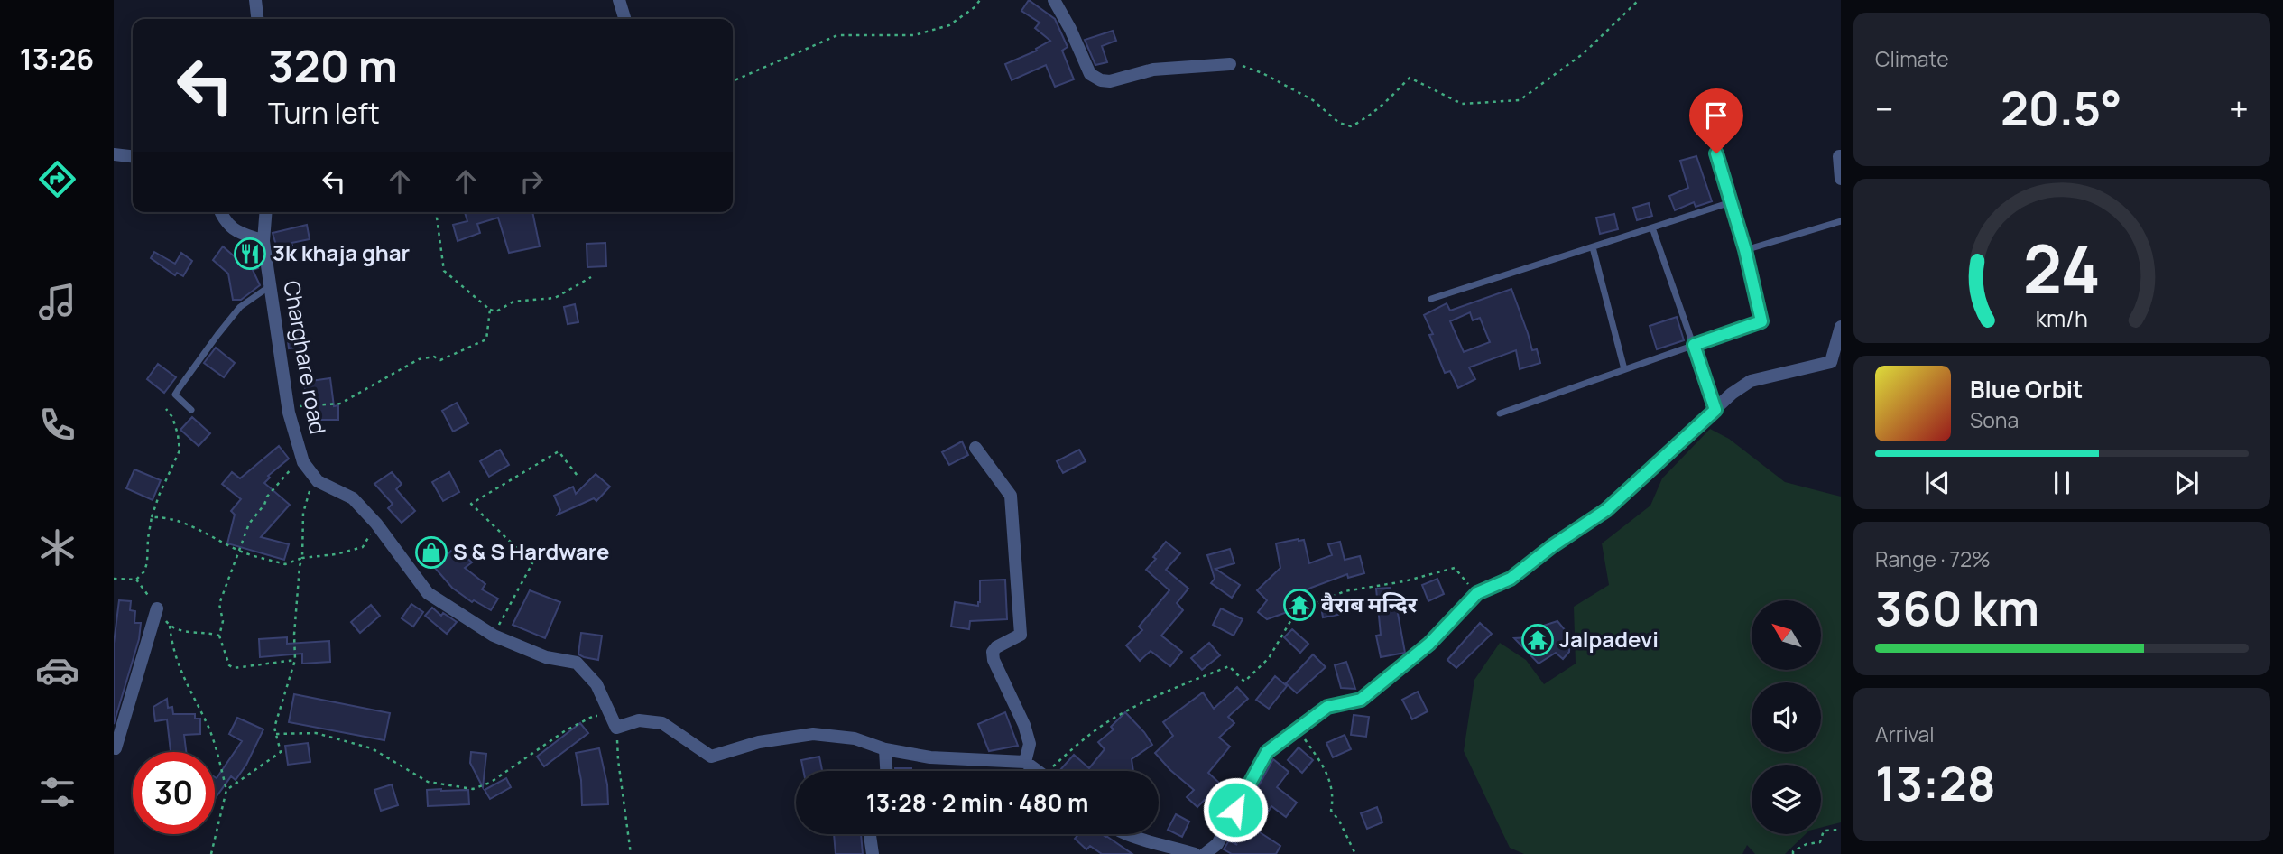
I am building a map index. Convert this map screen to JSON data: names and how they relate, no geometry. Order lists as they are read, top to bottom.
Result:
{
  "streets": {
    "street": ["Charghare road"]
  },
  "places": {
    "restaurant": ["3k khaja ghar"],
    "shop": ["S & S Hardware"],
    "temple": ["वैराब मन्दिर", "Jalpadevi"]
  },
  "north": "top left",
  "page": {
    "tabs": "13:26",
    "tile": [
      "Climate",
      ["Range · 72%", "360 km"],
      ["Arrival", "13:28"]
    ],
    "turn": ["320 m", "Turn left"],
    "heat": ["−", "20.5°", "+"],
    "song": ["Blue Orbit", "Sona"],
    "limit": "30",
    "trip": "13:28 · 2 min · 480 m",
    "gauge": ["24", "km/h"]
  }
}
